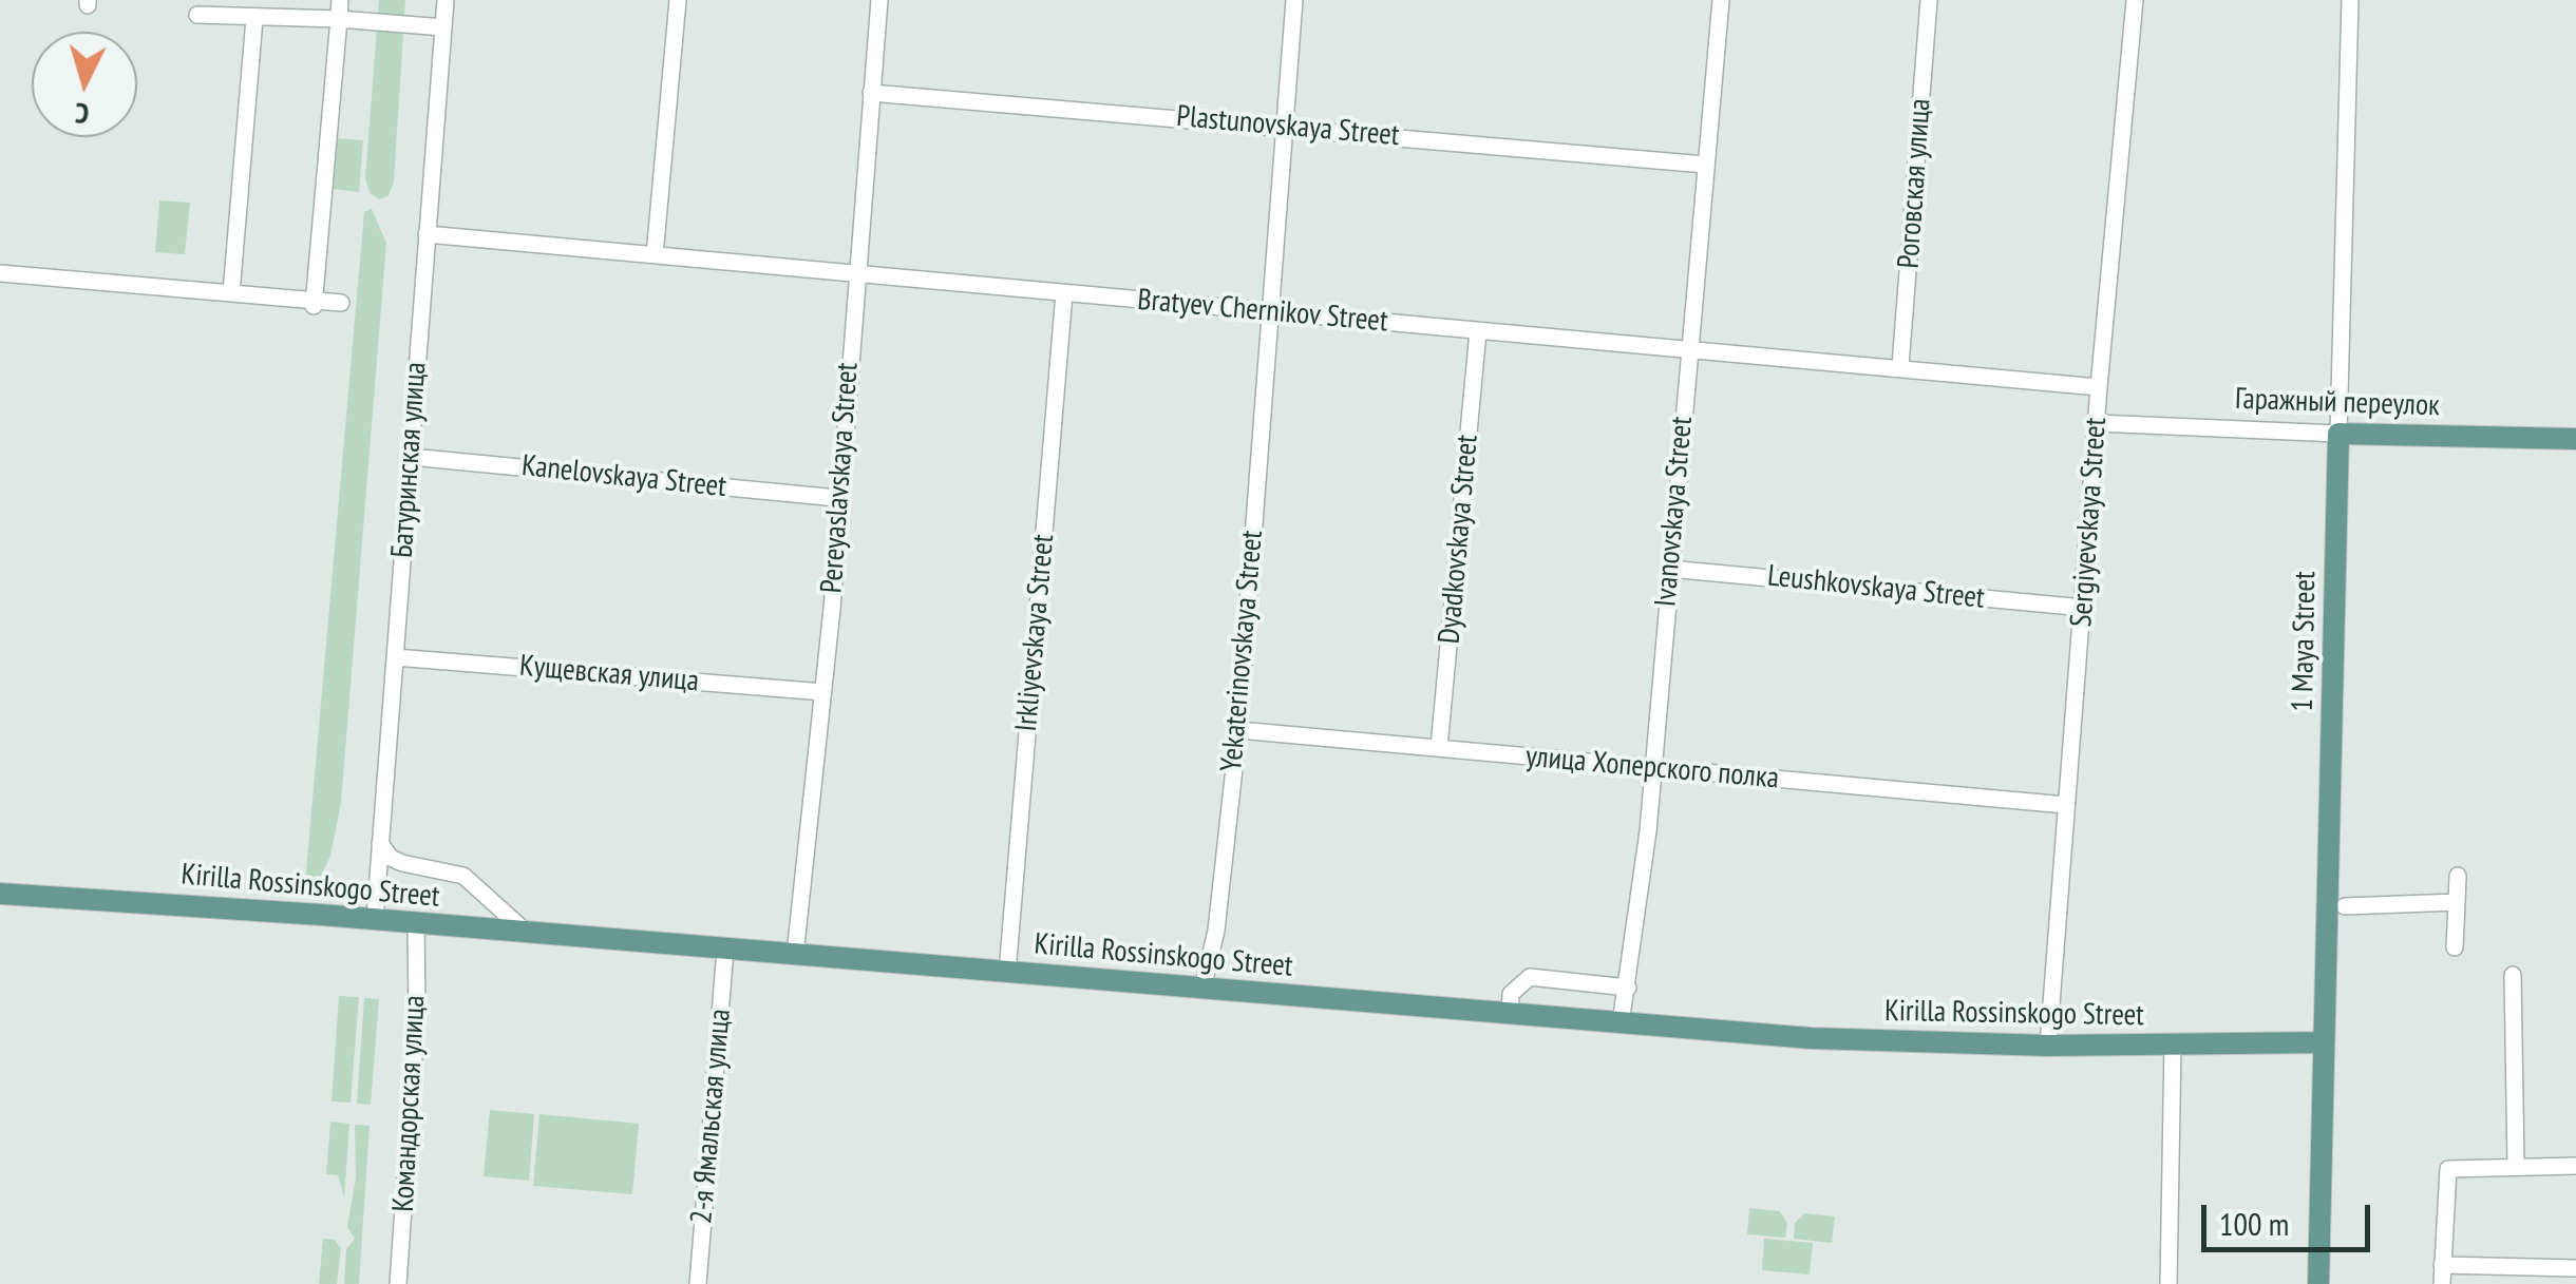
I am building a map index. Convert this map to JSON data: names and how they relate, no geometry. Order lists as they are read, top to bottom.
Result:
{
  "streets": {
    "main road": ["Гаражный переулок", "1 Maya Street", "Kirilla Rossinskogo Street"],
    "street": [
      "Plastunovskaya Street",
      "Роговская улица",
      "Bratyev Chernikov Street",
      "Батуринская улица",
      "Kanelovskaya Street",
      "Pereyaslavskaya Street",
      "Ivanovskaya Street",
      "Sergiyevskaya Street",
      "Dyadkovskaya Street",
      "Leushkovskaya Street",
      "Irkliyevskaya Street",
      "Yekaterinovskaya Street",
      "Кущевская улица",
      "улица Хоперского полка",
      "Командорская улица",
      "2-я Ямальская улица"
    ]
  },
  "crossings": [
    ["Plastunovskaya Street", "Pereyaslavskaya Street"],
    ["Plastunovskaya Street", "Ivanovskaya Street"],
    ["Plastunovskaya Street", "Yekaterinovskaya Street"],
    ["Роговская улица", "Bratyev Chernikov Street"],
    ["Bratyev Chernikov Street", "Батуринская улица"],
    ["Bratyev Chernikov Street", "Pereyaslavskaya Street"],
    ["Bratyev Chernikov Street", "Ivanovskaya Street"],
    ["Bratyev Chernikov Street", "Sergiyevskaya Street"],
    ["Bratyev Chernikov Street", "Dyadkovskaya Street"],
    ["Bratyev Chernikov Street", "Irkliyevskaya Street"],
    ["Bratyev Chernikov Street", "Yekaterinovskaya Street"],
    ["Гаражный переулок", "Sergiyevskaya Street"],
    ["Гаражный переулок", "1 Maya Street"],
    ["Батуринская улица", "Kanelovskaya Street"],
    ["Батуринская улица", "Кущевская улица"],
    ["Батуринская улица", "Kirilla Rossinskogo Street"],
    ["Kanelovskaya Street", "Pereyaslavskaya Street"],
    ["Pereyaslavskaya Street", "Кущевская улица"],
    ["Pereyaslavskaya Street", "Kirilla Rossinskogo Street"],
    ["Ivanovskaya Street", "Leushkovskaya Street"],
    ["Ivanovskaya Street", "улица Хоперского полка"],
    ["Ivanovskaya Street", "Kirilla Rossinskogo Street"],
    ["Sergiyevskaya Street", "Leushkovskaya Street"],
    ["Sergiyevskaya Street", "улица Хоперского полка"],
    ["Sergiyevskaya Street", "Kirilla Rossinskogo Street"],
    ["Dyadkovskaya Street", "улица Хоперского полка"],
    ["Irkliyevskaya Street", "Kirilla Rossinskogo Street"],
    ["1 Maya Street", "Kirilla Rossinskogo Street"],
    ["Yekaterinovskaya Street", "улица Хоперского полка"],
    ["Yekaterinovskaya Street", "Kirilla Rossinskogo Street"],
    ["Kirilla Rossinskogo Street", "Командорская улица"],
    ["Kirilla Rossinskogo Street", "2-я Ямальская улица"]
  ],
  "scale_bar": "100 m",
  "north": "bottom"
}
